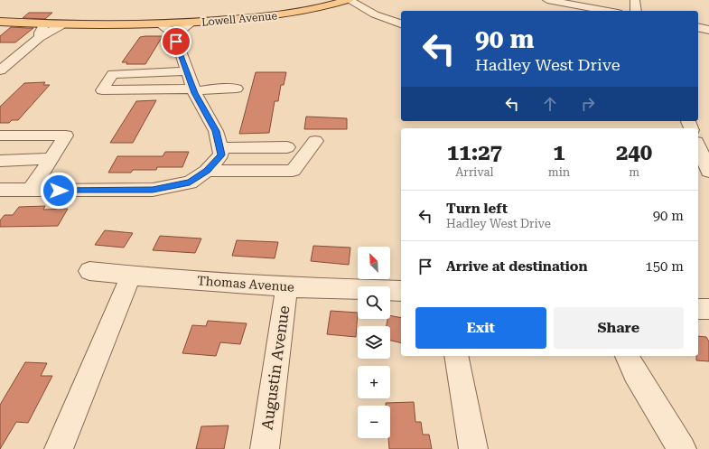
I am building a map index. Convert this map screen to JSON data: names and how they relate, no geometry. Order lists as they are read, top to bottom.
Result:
{
  "streets": {
    "main road": ["Lowell Avenue"],
    "street": ["Thomas Avenue", "Augustin Avenue"]
  },
  "crossings": [
    ["Thomas Avenue", "Augustin Avenue"]
  ],
  "north": "top left",
  "page": {
    "turn": ["90 m", "Hadley West Drive"],
    "eta": [
      "11:27",
      "Arrival",
      "1",
      "min",
      "240",
      "m"
    ],
    "list": [
      {
        "name": "Turn left",
        "note": "Hadley West Drive",
        "value": "90 m"
      },
      {
        "name": "Arrive at destination",
        "value": "150 m"
      }
    ],
    "map_buttons": ["+", "−"],
    "buttons": ["Exit", "Share"]
  }
}
